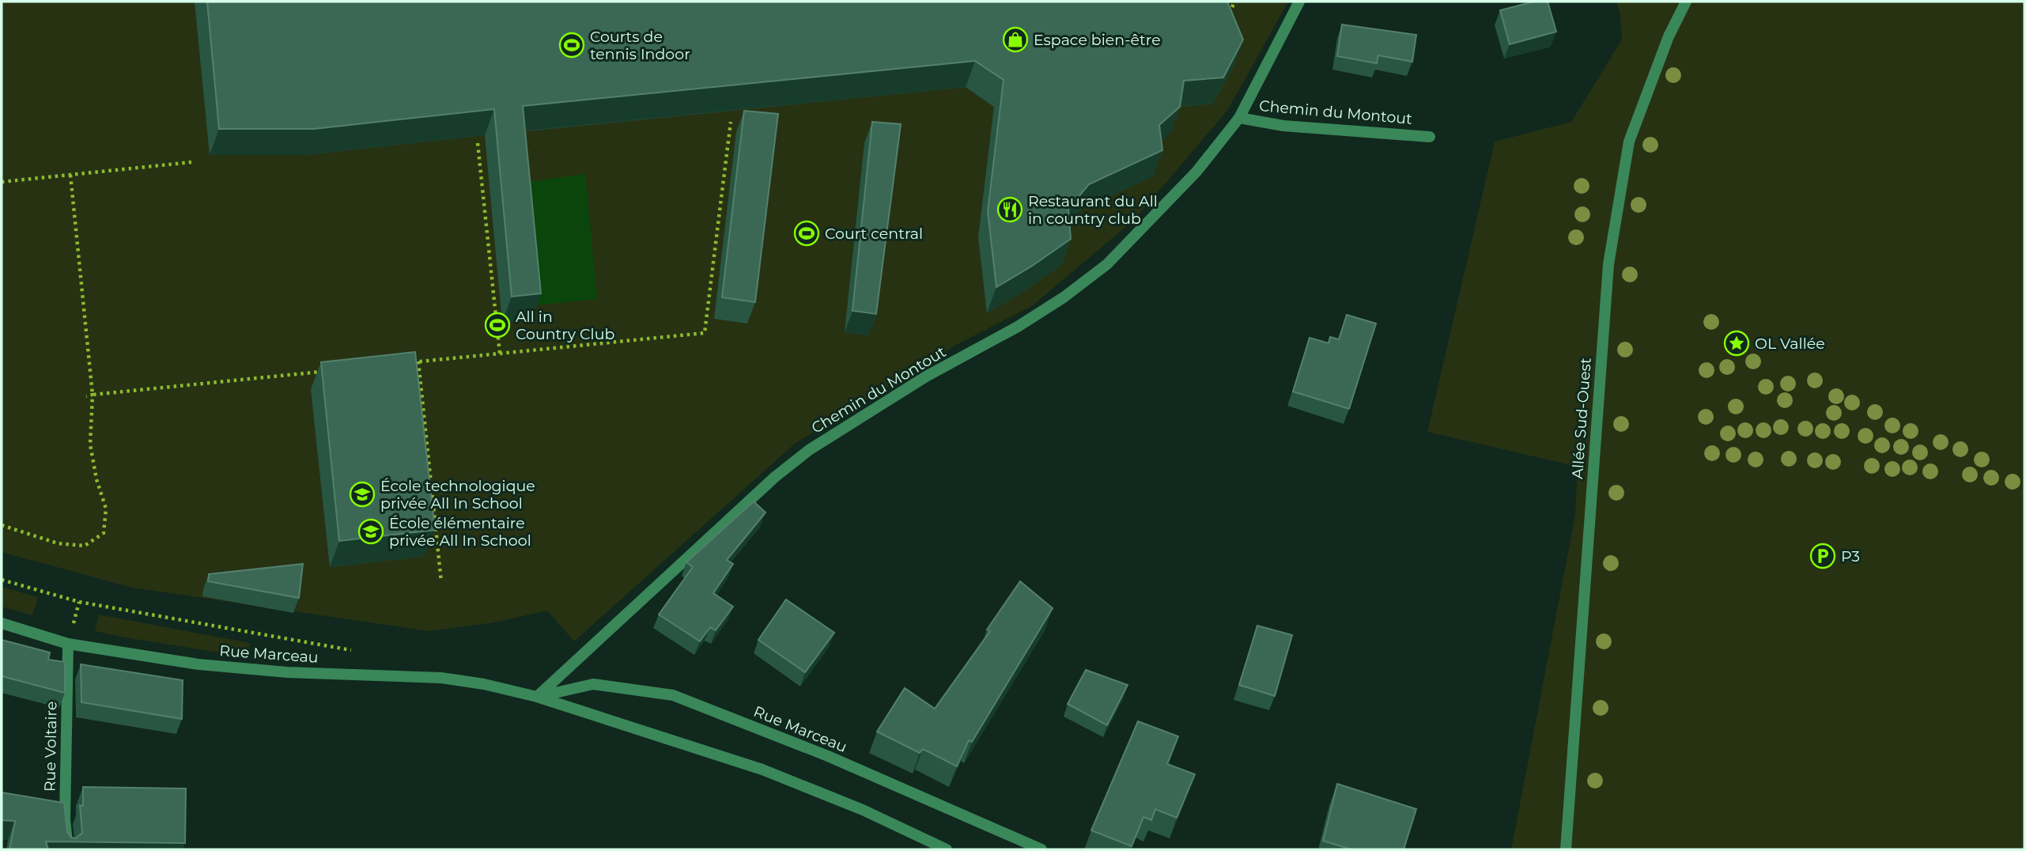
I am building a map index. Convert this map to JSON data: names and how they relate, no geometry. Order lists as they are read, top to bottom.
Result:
{
  "streets": {
    "street": [
      "Chemin du Montout",
      "Allée Sud-Ouest",
      "Rue Marceau",
      "Rue Voltaire"
    ]
  },
  "crossings": [
    ["Chemin du Montout", "Rue Marceau"],
    ["Rue Marceau", "Rue Voltaire"]
  ],
  "places": {
    "shop": ["Espace bien-être"],
    "sports": ["Courts de tennis Indoor", "Court central", "All in Country Club"],
    "restaurant": ["Restaurant du All in country club"],
    "place": ["OL Vallée"],
    "school or university": ["École technologique privée All In School", "École élémentaire privée All In School"],
    "parking": ["P3"]
  }
}
